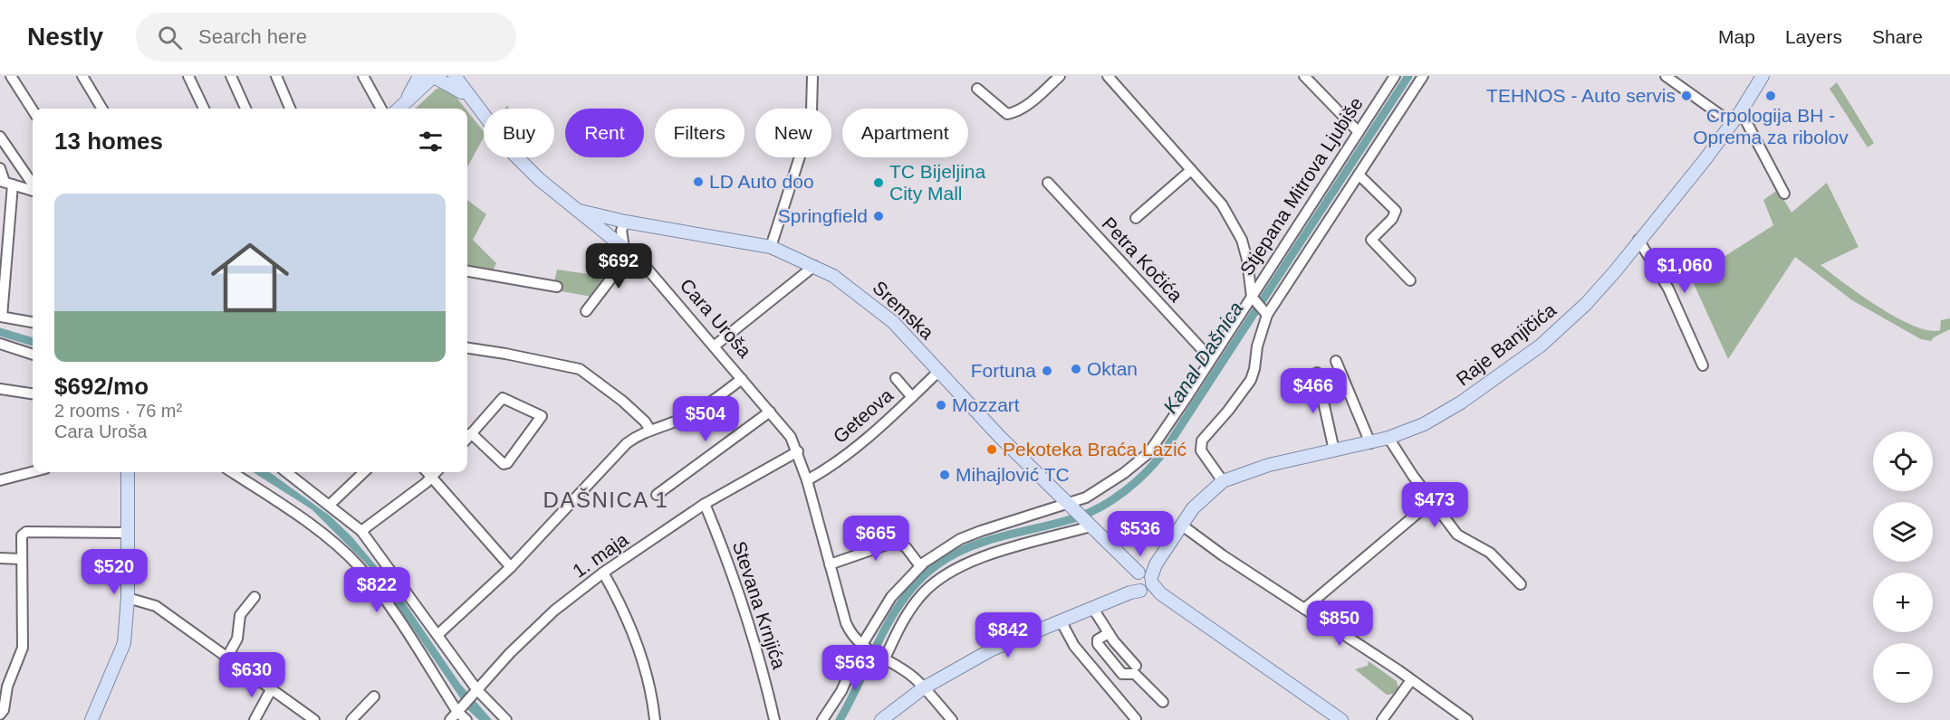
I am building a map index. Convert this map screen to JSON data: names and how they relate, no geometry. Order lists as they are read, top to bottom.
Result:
{
  "streets": {
    "main road": ["Sremska", "Raje Banjičića"],
    "street": [
      "Stjepana Mitrova Ljubiše",
      "Petra Kočića",
      "Cara Uroša",
      "Geteova",
      "1. maja",
      "Stevana Krnjića"
    ]
  },
  "crossings": [
    ["Stjepana Mitrova Ljubiše", "Petra Kočića"],
    ["Stjepana Mitrova Ljubiše", "Sremska"],
    ["Stjepana Mitrova Ljubiše", "Cara Uroša"],
    ["Sremska", "Raje Banjičića"],
    ["Sremska", "Geteova"],
    ["Cara Uroša", "Geteova"],
    ["Cara Uroša", "1. maja"],
    ["1. maja", "Stevana Krnjića"]
  ],
  "districts": ["DAŠNICA 1"],
  "water": ["Kanal Dašnica"],
  "places": [
    "TEHNOS - Auto servis",
    "Crpologija BH - Oprema za ribolov",
    "LD Auto doo",
    "TC Bijeljina City Mall",
    "Springfield",
    "Oktan",
    "Fortuna",
    "Mozzart",
    "Pekoteka Braća Lazić",
    "Mihajlović TC"
  ],
  "page": {
    "header": "Nestly",
    "search": "Search here",
    "nav": ["Map", "Layers", "Share"],
    "chip": [
      "Buy",
      "Rent",
      "Filters",
      "New",
      "Apartment"
    ],
    "heading": "13 homes",
    "list": [
      {
        "name": "$692/mo",
        "note": "2 rooms · 76 m² · Cara Uroša"
      }
    ],
    "price": [
      "$692",
      "$1,060",
      "$466",
      "$504",
      "$473",
      "$536",
      "$665",
      "$520",
      "$822",
      "$850",
      "$842",
      "$563",
      "$630"
    ],
    "map_buttons": ["+", "−"]
  }
}
